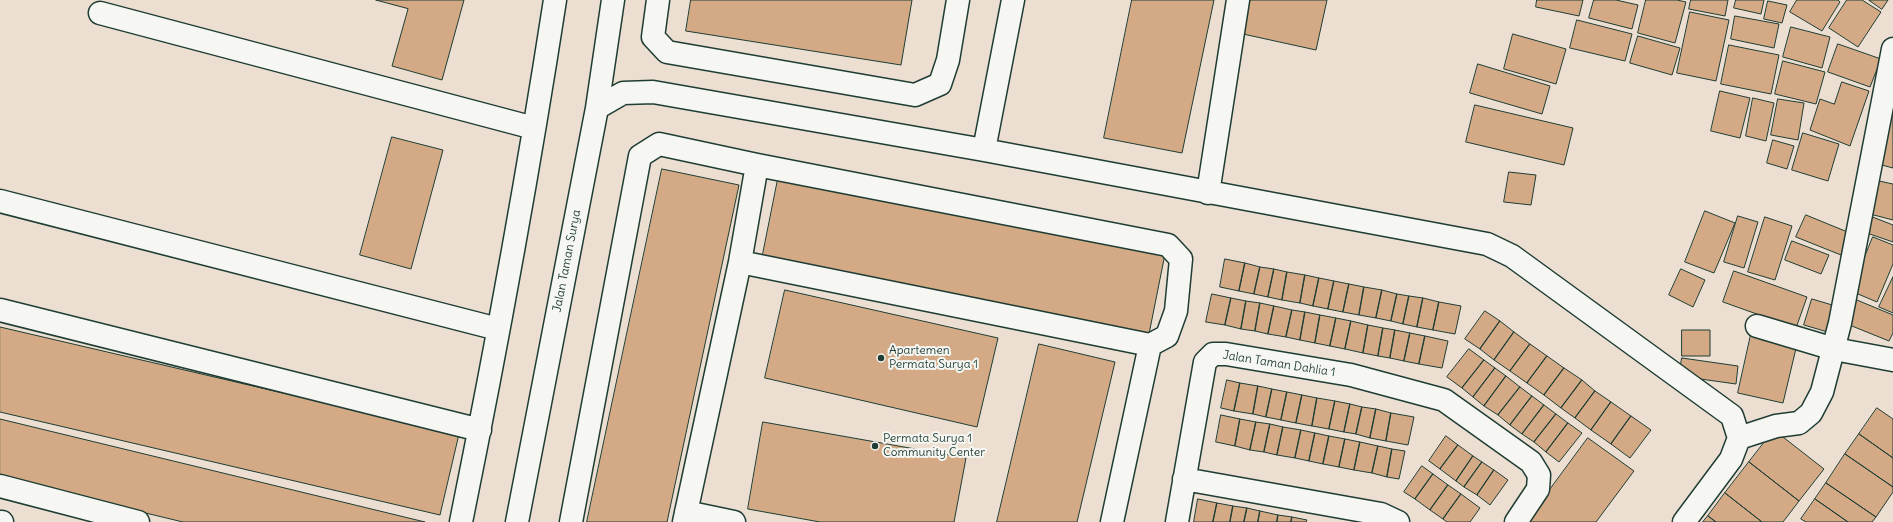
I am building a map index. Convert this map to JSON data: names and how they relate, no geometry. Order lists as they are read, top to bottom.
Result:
{
  "streets": {
    "street": ["Jalan Taman Surya", "Jalan Taman Dahlia 1"]
  },
  "places": ["Apartemen Permata Surya 1", "Permata Surya 1 Community Center"]
}
